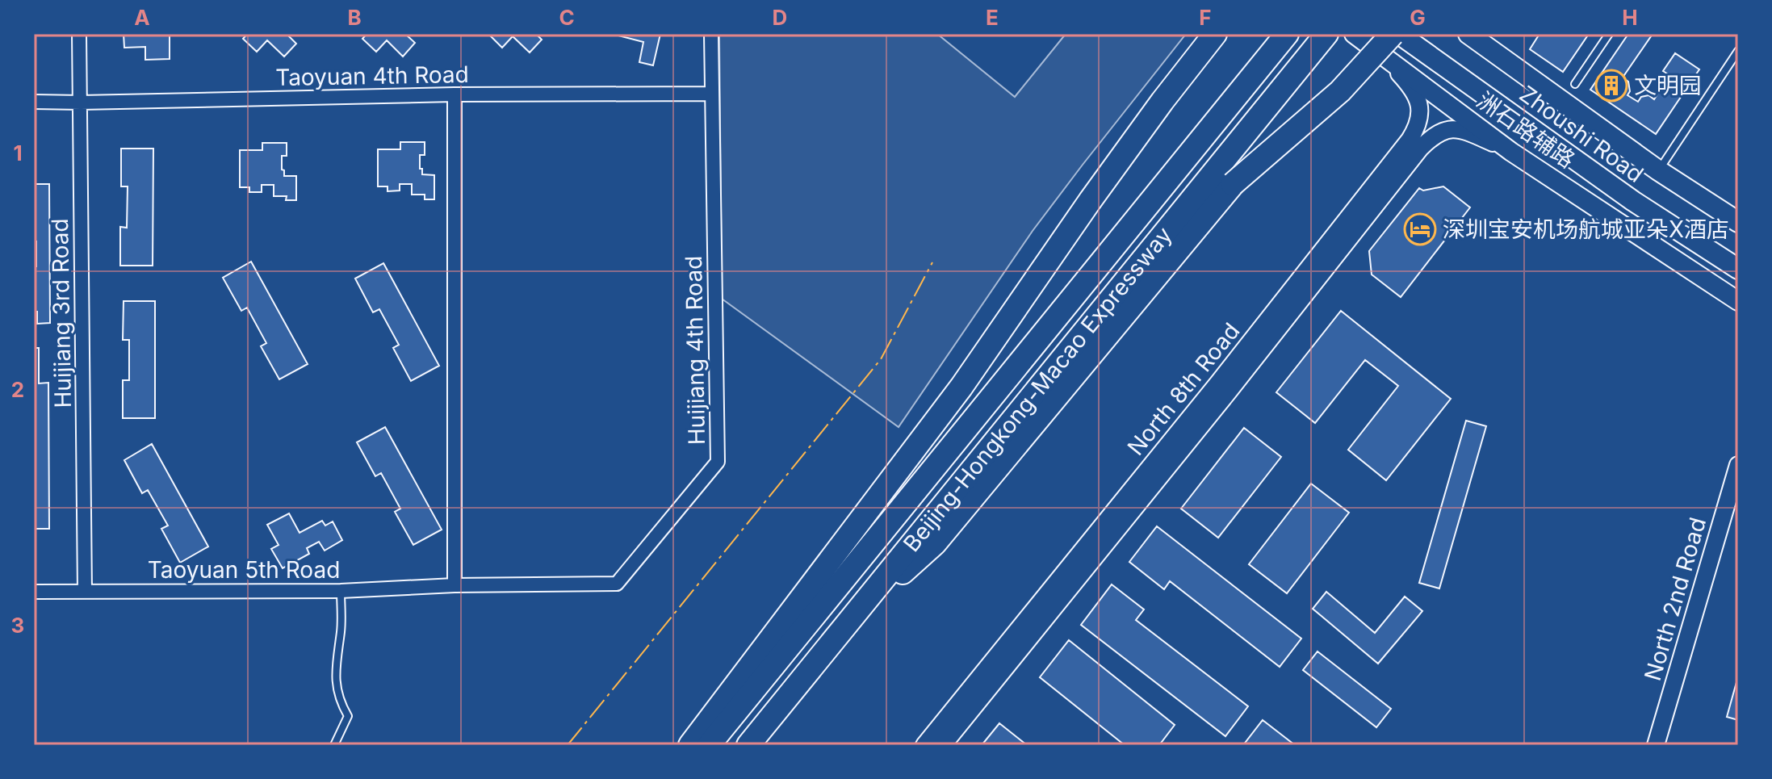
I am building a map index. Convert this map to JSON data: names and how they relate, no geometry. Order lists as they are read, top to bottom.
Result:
{
  "streets": {
    "highway": ["Beijing-Hongkong-Macao Expressway"],
    "main road": ["洲石路辅路", "Zhoushi Road"],
    "street": [
      "Taoyuan 4th Road",
      "Huijiang 3rd Road",
      "Huijiang 4th Road",
      "North 8th Road",
      "Taoyuan 5th Road",
      "North 2nd Road"
    ]
  },
  "crossings": [
    ["Taoyuan 4th Road", "Huijiang 3rd Road"],
    ["Taoyuan 4th Road", "Huijiang 4th Road"],
    ["洲石路辅路", "North 8th Road"],
    ["Huijiang 3rd Road", "Taoyuan 5th Road"],
    ["Huijiang 4th Road", "Taoyuan 5th Road"]
  ],
  "places": {
    "building": ["文明园"],
    "hotel": ["深圳宝安机场航城亚朵X酒店"]
  },
  "grid": {
    "columns": [
      "A",
      "B",
      "C",
      "D",
      "E",
      "F",
      "G",
      "H"
    ],
    "rows": ["1", "2", "3"]
  }
}
